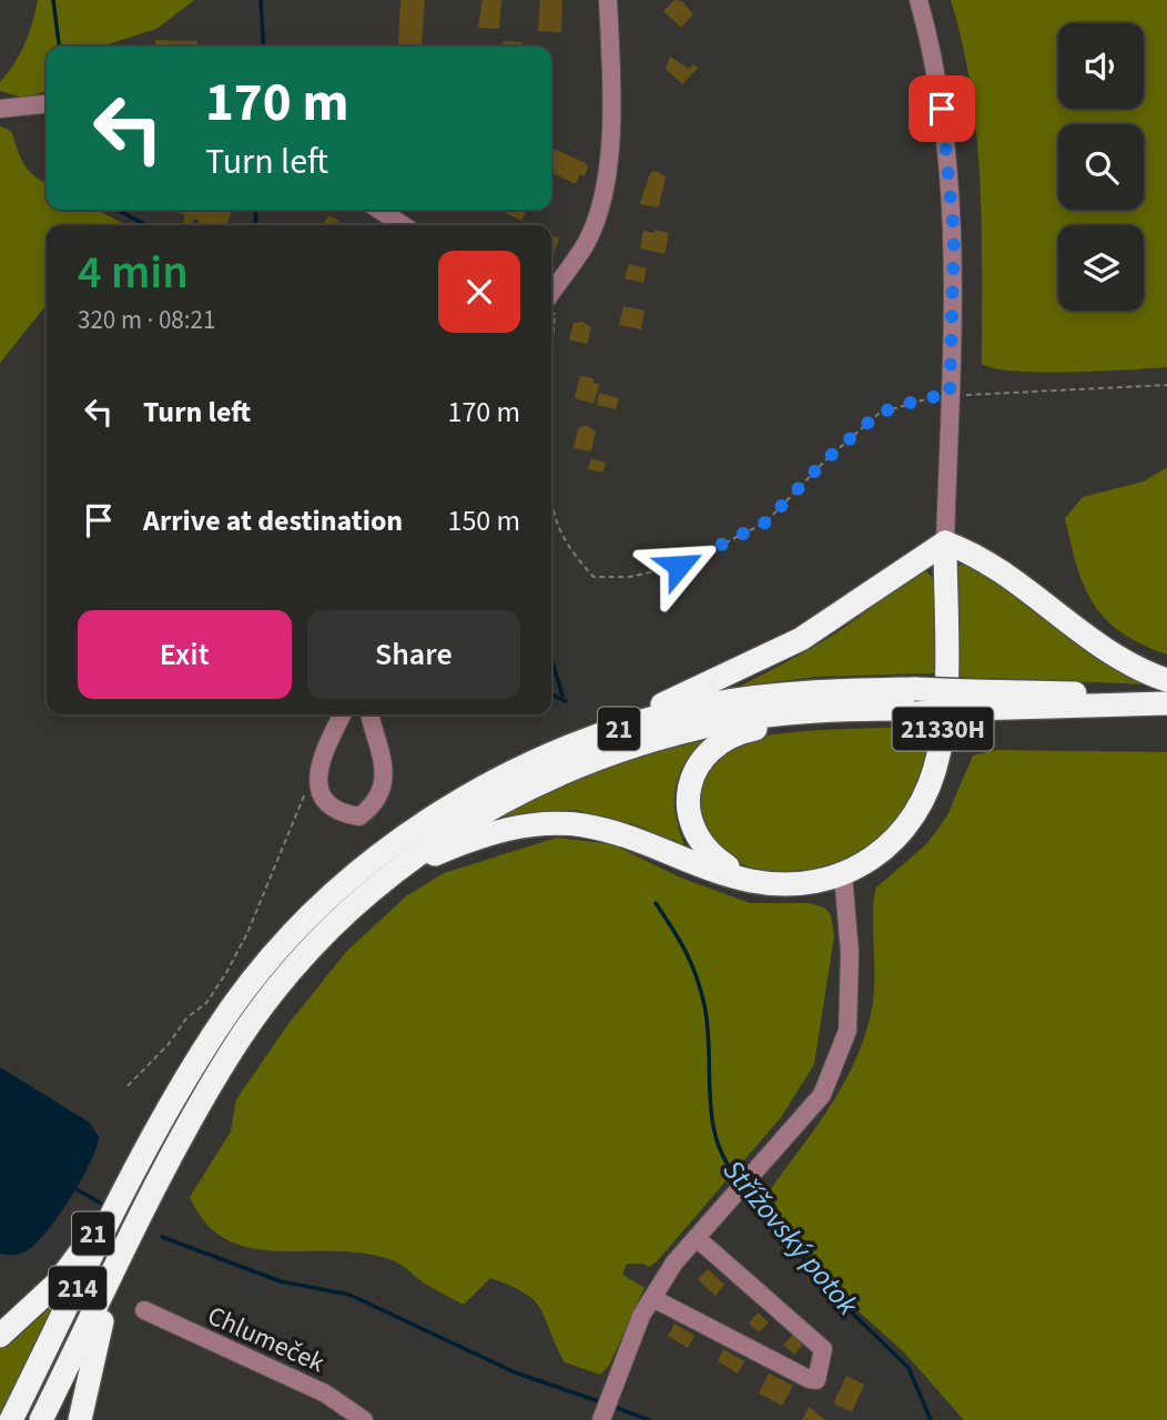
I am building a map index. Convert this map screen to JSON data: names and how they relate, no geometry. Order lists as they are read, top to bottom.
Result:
{
  "streets": {
    "highway": ["21", "21330H", "214"],
    "street": ["Chlumeček"]
  },
  "crossings": [
    ["21", "214"]
  ],
  "water": ["Střížovský potok"],
  "page": {
    "turn": ["170 m", "Turn left"],
    "heading": ["4 min", "320 m · 08:21"],
    "list": [
      {
        "name": "Turn left",
        "value": "170 m"
      },
      {
        "name": "Arrive at destination",
        "value": "150 m"
      }
    ],
    "buttons": ["Exit", "Share"]
  }
}
